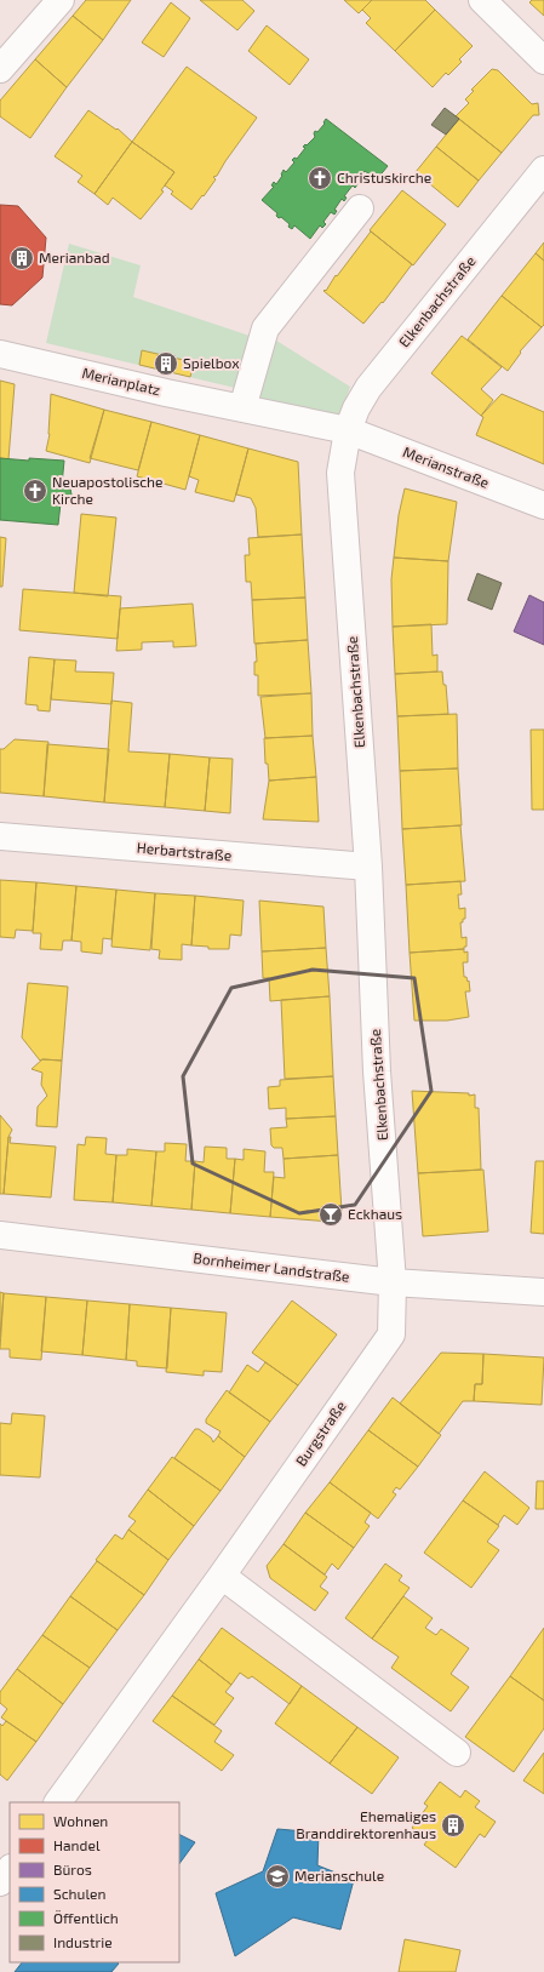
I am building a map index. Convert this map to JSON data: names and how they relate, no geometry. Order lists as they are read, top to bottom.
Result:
{
  "streets": {
    "street": [
      "Elkenbachstraße",
      "Merianplatz",
      "Merianstraße",
      "Herbartstraße",
      "Bornheimer Landstraße",
      "Burgstraße"
    ]
  },
  "crossings": [
    ["Elkenbachstraße", "Merianplatz"],
    ["Elkenbachstraße", "Merianstraße"],
    ["Elkenbachstraße", "Herbartstraße"],
    ["Elkenbachstraße", "Bornheimer Landstraße"],
    ["Elkenbachstraße", "Burgstraße"],
    ["Merianplatz", "Merianstraße"],
    ["Bornheimer Landstraße", "Burgstraße"]
  ],
  "places": {
    "church": ["Christuskirche", "Neuapostolische Kirche"],
    "building": ["Merianbad", "Spielbox", "Ehemaliges Branddirektorenhaus"],
    "bar": ["Eckhaus"],
    "school or university": ["Merianschule"]
  },
  "legend": [
    "Wohnen",
    "Handel",
    "Büros",
    "Schulen",
    "Öffentlich",
    "Industrie"
  ]
}
